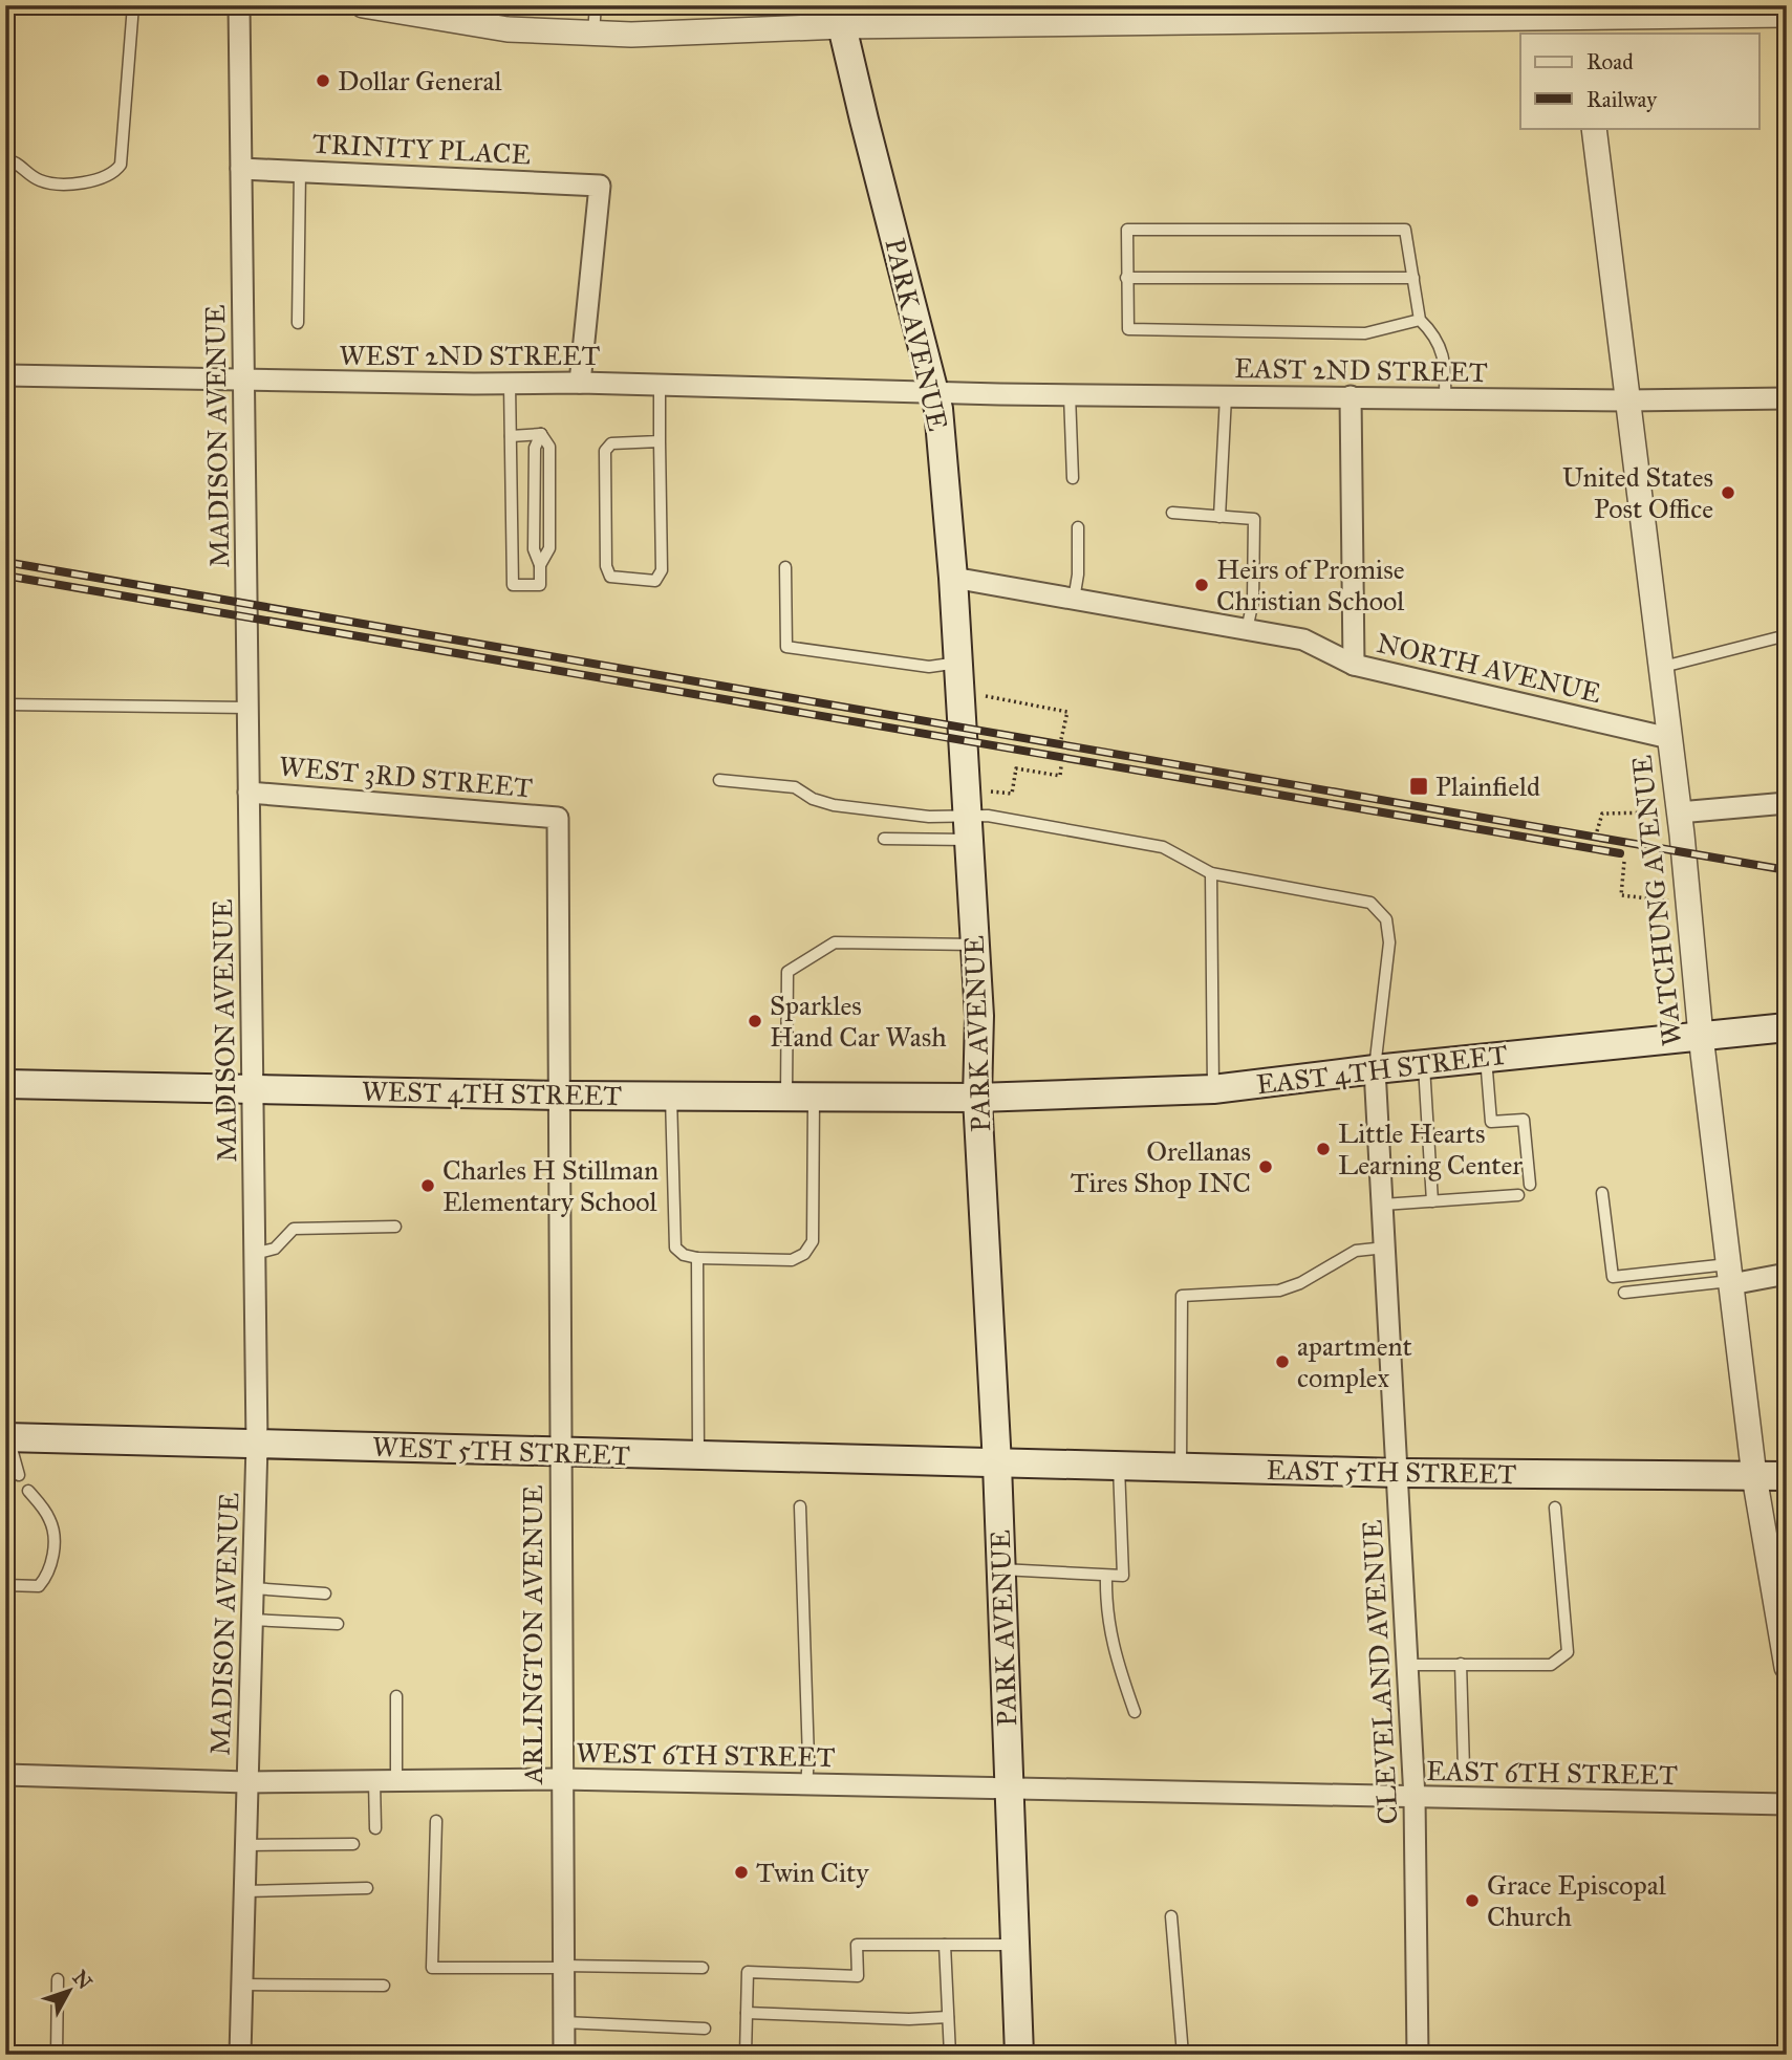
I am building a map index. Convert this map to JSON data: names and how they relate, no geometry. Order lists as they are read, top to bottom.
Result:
{
  "streets": {
    "main road": [
      "PARK AVENUE",
      "EAST 4TH STREET",
      "WEST 4TH STREET",
      "WEST 5TH STREET",
      "EAST 5TH STREET"
    ],
    "street": [
      "TRINITY PLACE",
      "WEST 2ND STREET",
      "EAST 2ND STREET",
      "MADISON AVENUE",
      "NORTH AVENUE",
      "WEST 3RD STREET",
      "WATCHUNG AVENUE",
      "ARLINGTON AVENUE",
      "CLEVELAND AVENUE",
      "WEST 6TH STREET",
      "EAST 6TH STREET"
    ]
  },
  "crossings": [
    ["TRINITY PLACE", "WEST 2ND STREET"],
    ["TRINITY PLACE", "MADISON AVENUE"],
    ["PARK AVENUE", "WEST 2ND STREET"],
    ["PARK AVENUE", "EAST 2ND STREET"],
    ["PARK AVENUE", "NORTH AVENUE"],
    ["PARK AVENUE", "EAST 4TH STREET"],
    ["PARK AVENUE", "WEST 4TH STREET"],
    ["PARK AVENUE", "WEST 5TH STREET"],
    ["PARK AVENUE", "EAST 5TH STREET"],
    ["PARK AVENUE", "WEST 6TH STREET"],
    ["PARK AVENUE", "EAST 6TH STREET"],
    ["WEST 2ND STREET", "EAST 2ND STREET"],
    ["WEST 2ND STREET", "MADISON AVENUE"],
    ["EAST 2ND STREET", "WATCHUNG AVENUE"],
    ["MADISON AVENUE", "WEST 3RD STREET"],
    ["MADISON AVENUE", "WEST 4TH STREET"],
    ["MADISON AVENUE", "WEST 5TH STREET"],
    ["MADISON AVENUE", "WEST 6TH STREET"],
    ["NORTH AVENUE", "WATCHUNG AVENUE"],
    ["WEST 3RD STREET", "ARLINGTON AVENUE"],
    ["WATCHUNG AVENUE", "EAST 4TH STREET"],
    ["WATCHUNG AVENUE", "EAST 5TH STREET"],
    ["EAST 4TH STREET", "WEST 4TH STREET"],
    ["EAST 4TH STREET", "CLEVELAND AVENUE"],
    ["WEST 4TH STREET", "ARLINGTON AVENUE"],
    ["WEST 5TH STREET", "EAST 5TH STREET"],
    ["WEST 5TH STREET", "ARLINGTON AVENUE"],
    ["EAST 5TH STREET", "CLEVELAND AVENUE"],
    ["ARLINGTON AVENUE", "WEST 6TH STREET"],
    ["CLEVELAND AVENUE", "EAST 6TH STREET"],
    ["WEST 6TH STREET", "EAST 6TH STREET"]
  ],
  "places": {
    "other": [
      "Dollar General",
      "United States Post Office",
      "Heirs of Promise Christian School",
      "Sparkles Hand Car Wash",
      "Little Hearts Learning Center",
      "Orellanas Tires Shop INC",
      "Charles H Stillman Elementary School",
      "apartment complex",
      "Twin City",
      "Grace Episcopal Church"
    ],
    "transit": ["Plainfield"]
  },
  "legend": ["Road", "Railway"],
  "north": "top right"
}
